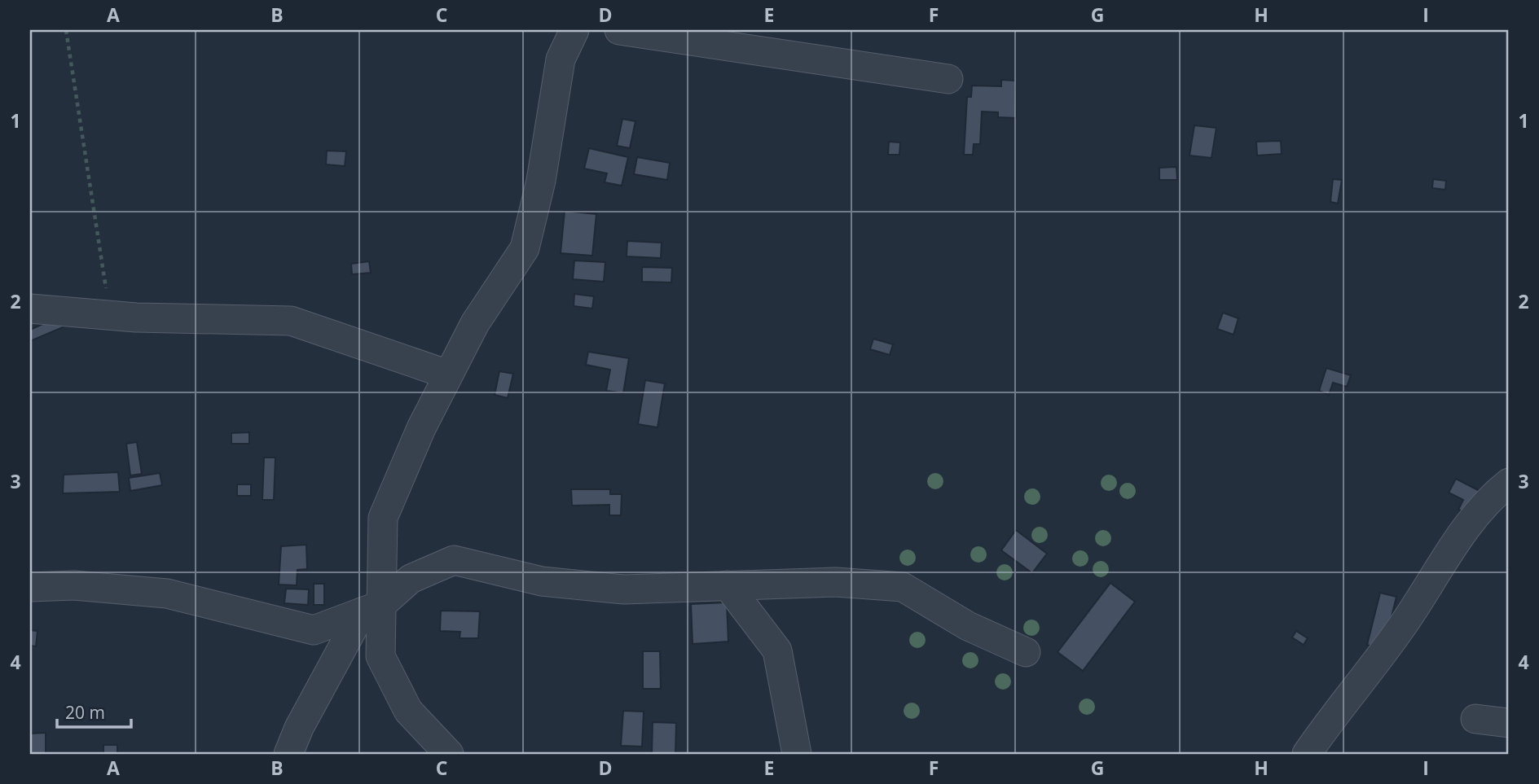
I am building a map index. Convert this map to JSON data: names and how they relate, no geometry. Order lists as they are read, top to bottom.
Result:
{
  "scale_bar": "20 m",
  "grid": {
    "columns": [
      "A",
      "B",
      "C",
      "D",
      "E",
      "F",
      "G",
      "H",
      "I"
    ],
    "rows": [
      "1",
      "2",
      "3",
      "4"
    ]
  }
}
